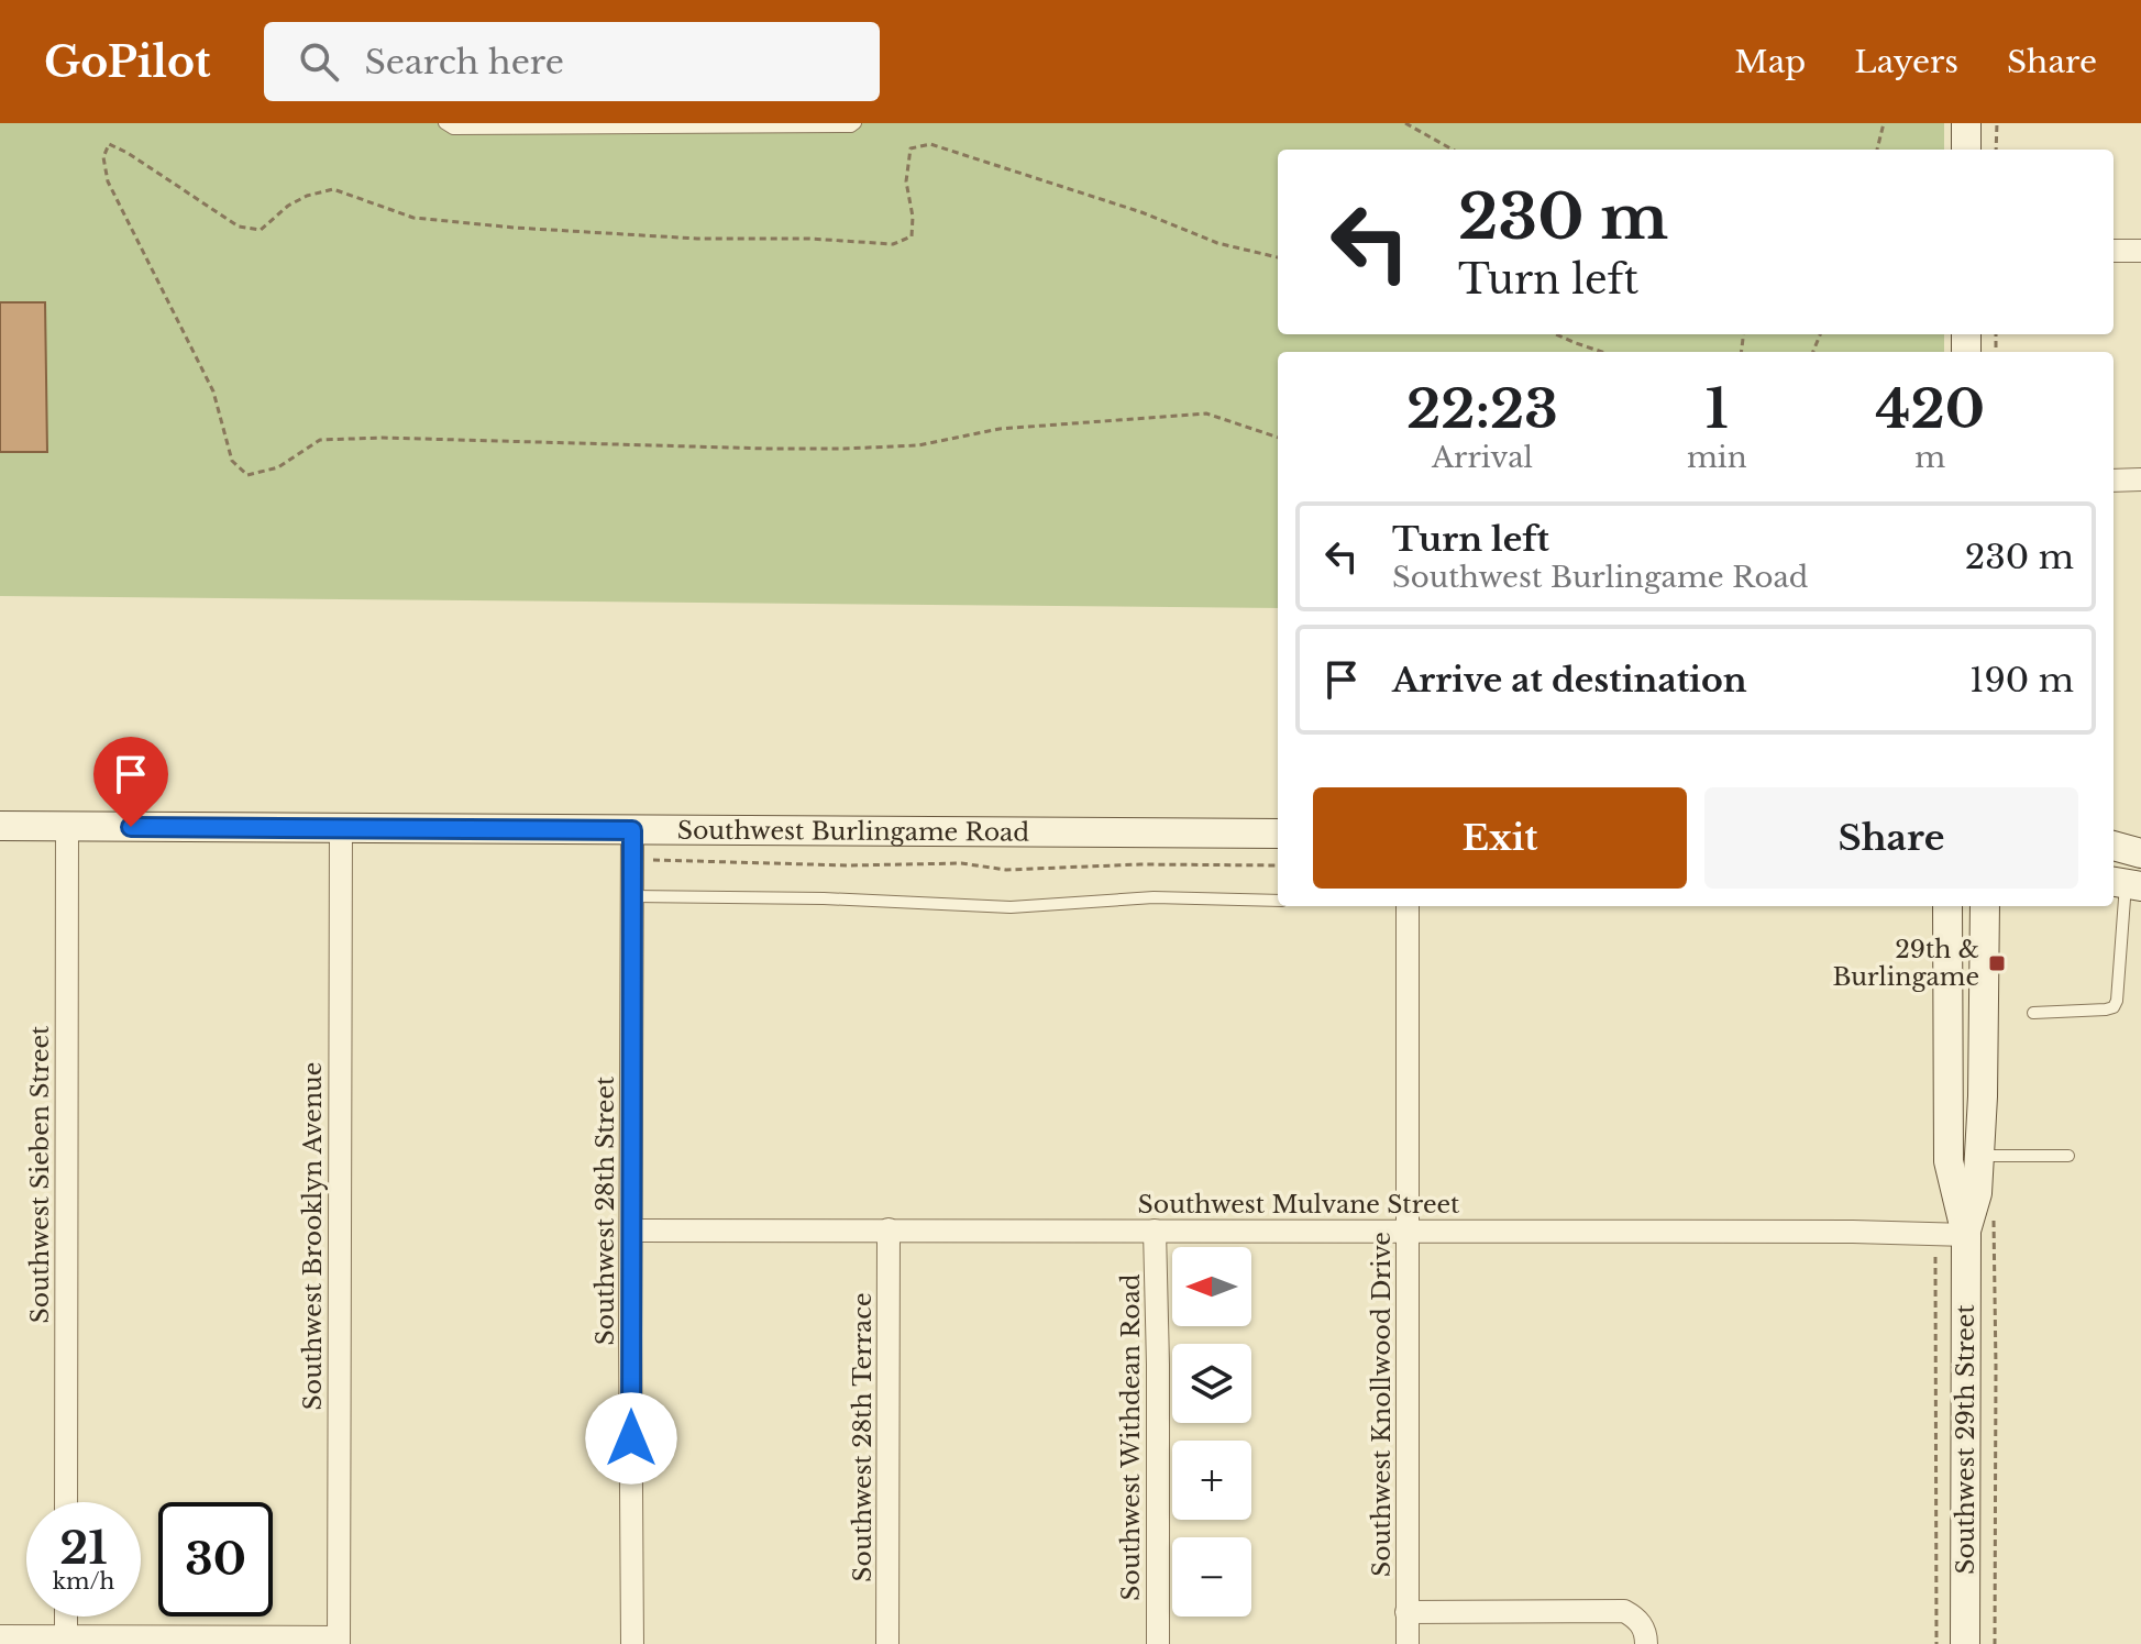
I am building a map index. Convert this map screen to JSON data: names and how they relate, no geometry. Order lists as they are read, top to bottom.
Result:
{
  "streets": {
    "main road": ["Southwest Burlingame Road", "Southwest 29th Street"],
    "street": [
      "Southwest Sieben Street",
      "Southwest Mulvane Street",
      "Southwest 28th Street",
      "Southwest Brooklyn Avenue",
      "Southwest Knollwood Drive",
      "Southwest 28th Terrace",
      "Southwest Withdean Road"
    ]
  },
  "crossings": [
    ["Southwest Burlingame Road", "Southwest Sieben Street"],
    ["Southwest Burlingame Road", "Southwest 28th Street"],
    ["Southwest Burlingame Road", "Southwest Brooklyn Avenue"],
    ["Southwest Mulvane Street", "Southwest 28th Street"],
    ["Southwest Mulvane Street", "Southwest Knollwood Drive"],
    ["Southwest Mulvane Street", "Southwest 28th Terrace"],
    ["Southwest Mulvane Street", "Southwest Withdean Road"],
    ["Southwest Mulvane Street", "Southwest 29th Street"]
  ],
  "places": {
    "transit": ["29th & Burlingame"]
  },
  "north": "left",
  "page": {
    "header": "GoPilot",
    "search": "Search here",
    "nav": ["Map", "Layers", "Share"],
    "turn": ["230 m", "Turn left"],
    "eta": [
      "22:23",
      "Arrival",
      "1",
      "min",
      "420",
      "m"
    ],
    "list": [
      {
        "name": "Turn left",
        "note": "Southwest Burlingame Road",
        "value": "230 m"
      },
      {
        "name": "Arrive at destination",
        "value": "190 m"
      }
    ],
    "buttons": ["Exit", "Share"],
    "map_buttons": ["+", "−"],
    "speed": "21 km/h",
    "limit": "30"
  }
}
